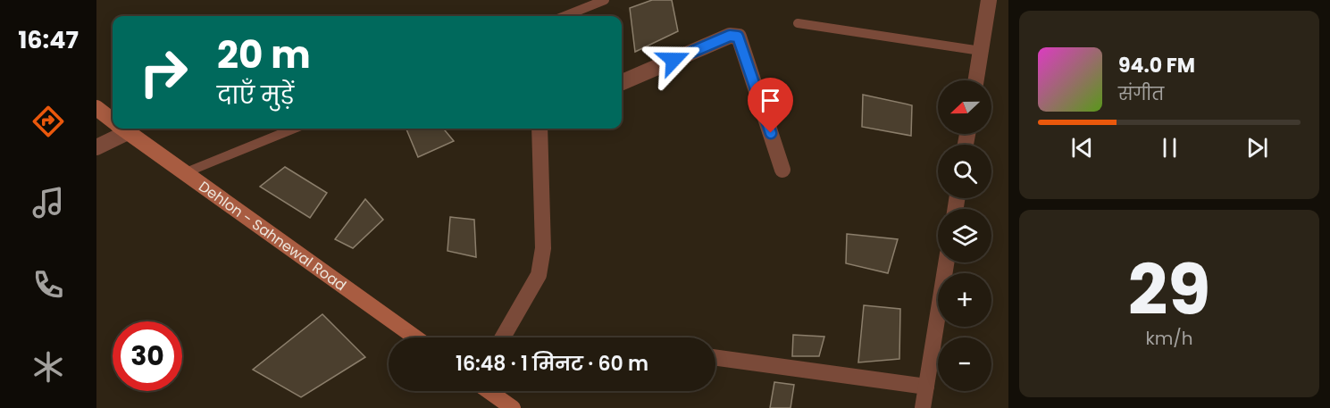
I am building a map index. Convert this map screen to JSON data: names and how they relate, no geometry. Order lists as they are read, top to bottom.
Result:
{
  "streets": {
    "street": ["Dehlon - Sahnewal Road"]
  },
  "north": "left",
  "page": {
    "tabs": "16:47",
    "turn": ["20 m", "दाएँ मुड़ें"],
    "song": ["94.0 FM", "संगीत"],
    "map_buttons": ["+", "−"],
    "tile": ["29", "km/h"],
    "limit": "30",
    "trip": "16:48 · 1 मिनट · 60 m"
  }
}
